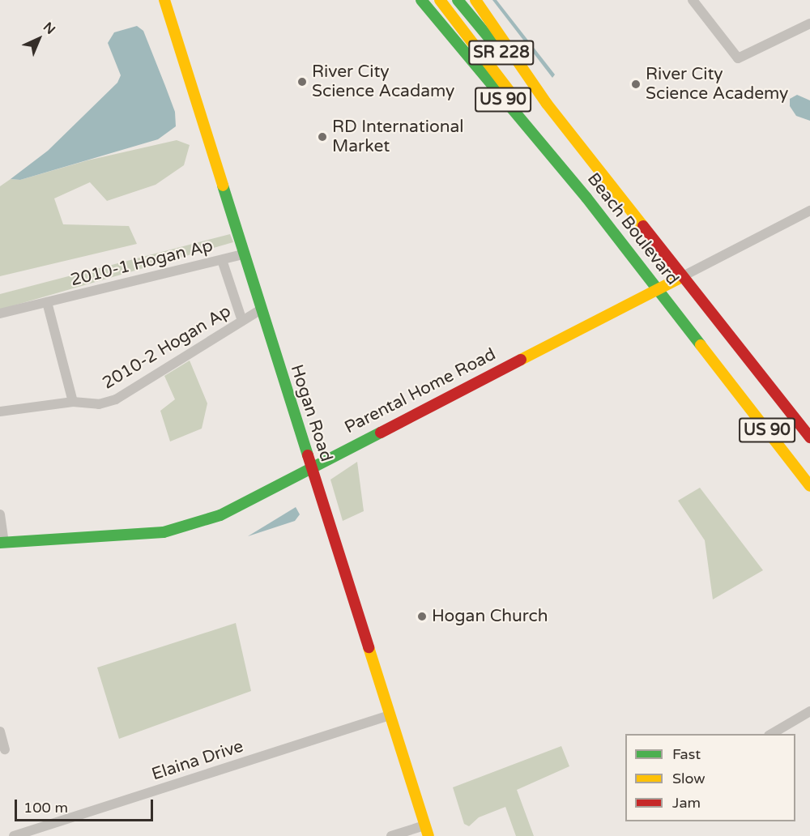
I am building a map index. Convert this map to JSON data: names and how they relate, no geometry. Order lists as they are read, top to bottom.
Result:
{
  "streets": {
    "main road": [
      "SR 228",
      "US 90",
      "Beach Boulevard",
      "Parental Home Road",
      "Hogan Road"
    ],
    "street": ["2010-1 Hogan Ap", "2010-2 Hogan Ap", "Elaina Drive"]
  },
  "crossings": [
    ["SR 228", "Beach Boulevard"],
    ["US 90", "Beach Boulevard"],
    ["US 90", "Parental Home Road"],
    ["Beach Boulevard", "Parental Home Road"],
    ["2010-1 Hogan Ap", "Hogan Road"],
    ["2010-2 Hogan Ap", "Hogan Road"],
    ["Parental Home Road", "Hogan Road"],
    ["Hogan Road", "Elaina Drive"]
  ],
  "places": [
    "River City Science Acadamy",
    "River City Science Academy",
    "RD International Market",
    "Hogan Church"
  ],
  "legend": ["Fast", "Slow", "Jam"],
  "scale_bar": "100 m",
  "north": "top right"
}
